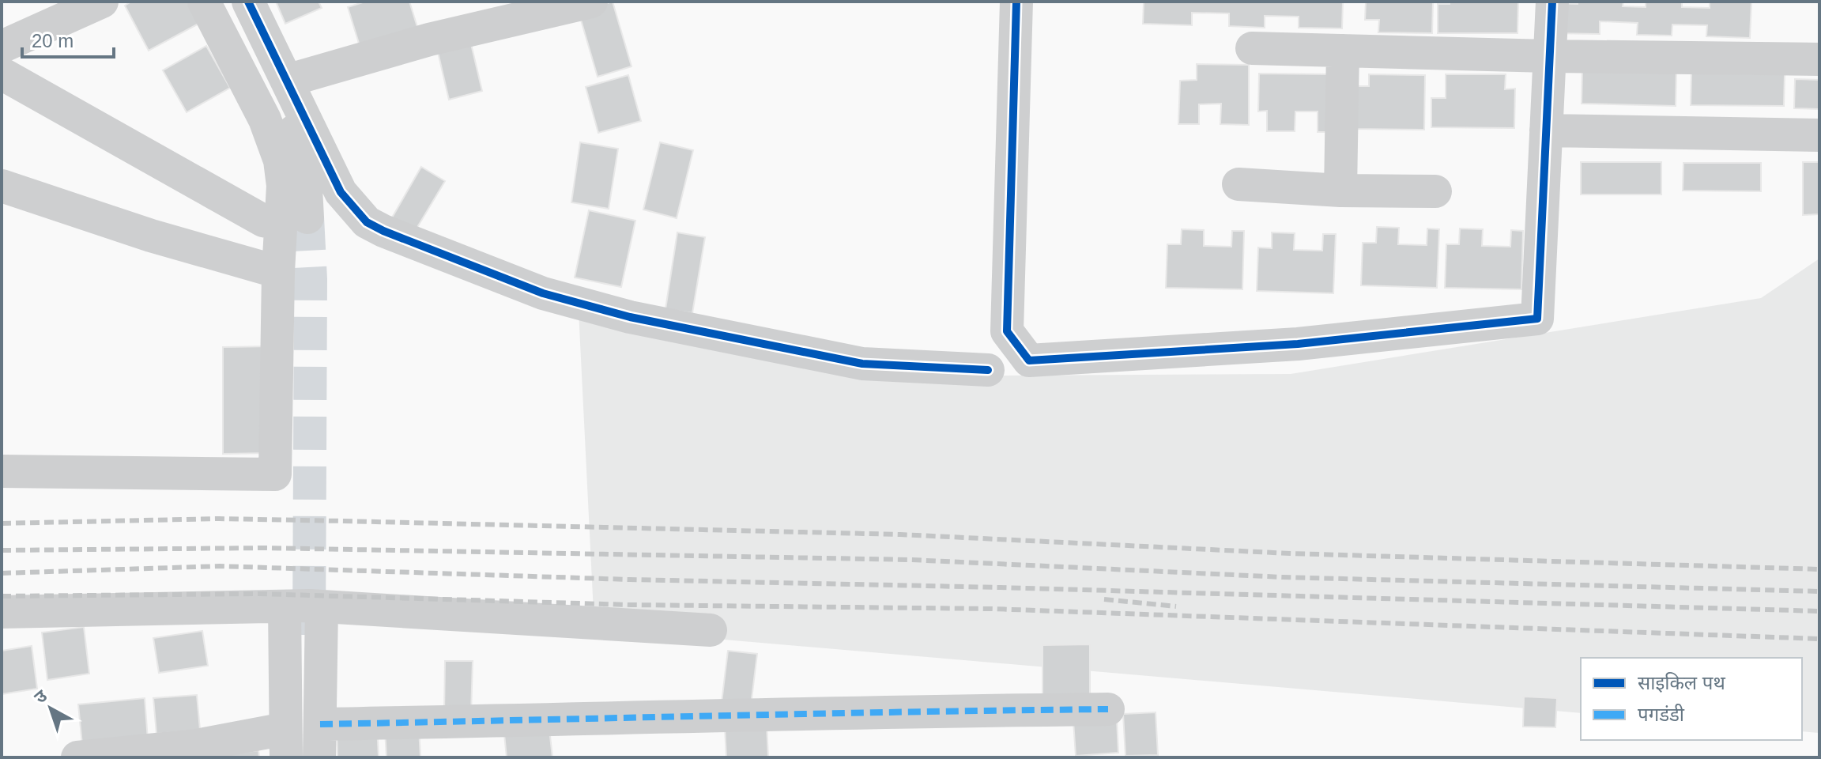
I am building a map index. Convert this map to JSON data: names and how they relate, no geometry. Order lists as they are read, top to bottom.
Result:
{
  "legend": ["साइकिल पथ", "पगडंडी"],
  "scale_bar": "20 m",
  "north": "top left"
}
